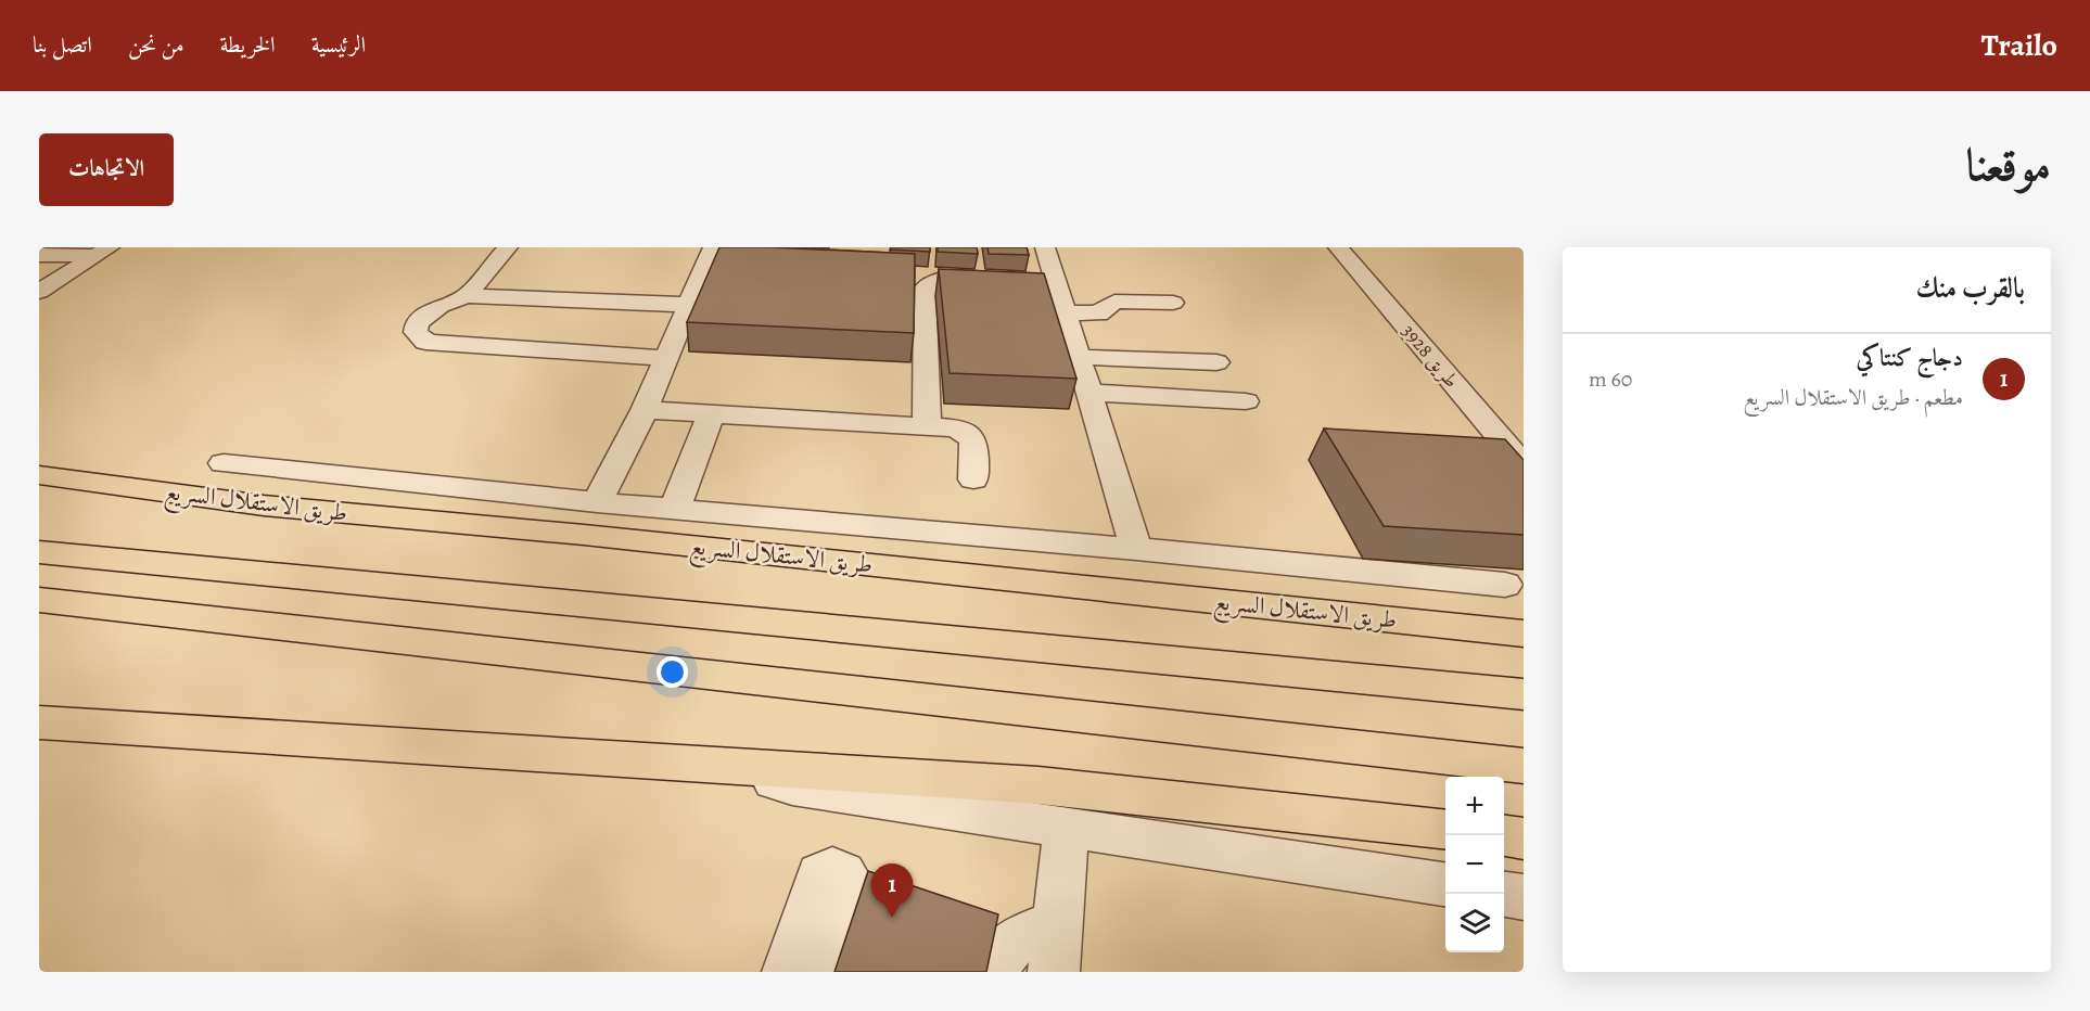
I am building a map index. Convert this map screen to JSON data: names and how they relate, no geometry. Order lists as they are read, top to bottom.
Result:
{
  "streets": {
    "main road": ["طريق الاستقلال السريع"],
    "street": ["طريق 3928"]
  },
  "page": {
    "header": "Trailo",
    "nav": [
      "الرئيسية",
      "الخريطة",
      "من نحن",
      "اتصل بنا"
    ],
    "title": "موقعنا",
    "buttons": "الاتجاهات",
    "heading": "بالقرب منك",
    "list": [
      {
        "mark": "1",
        "name": "دجاج كنتاكي",
        "note": "مطعم · طريق الاستقلال السريع",
        "value": "60 m"
      }
    ],
    "map_buttons": ["+", "−"],
    "pins": "1"
  }
}
